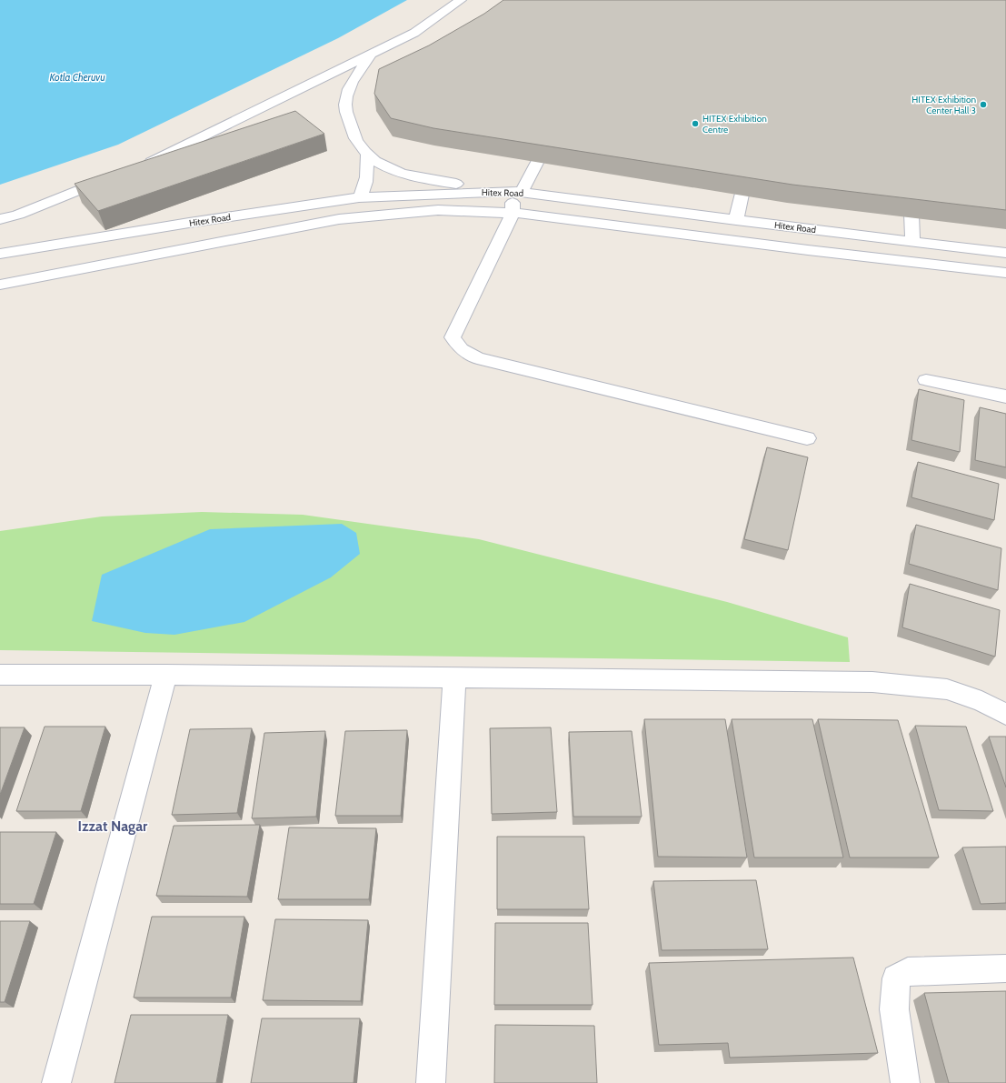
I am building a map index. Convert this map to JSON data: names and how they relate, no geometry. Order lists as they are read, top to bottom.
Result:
{
  "streets": {
    "street": ["Hitex Road"]
  },
  "districts": ["Izzat Nagar"],
  "water": ["Kotla Cheruvu"],
  "places": ["HITEX Exhibition Center Hall 3", "HITEX Exhibition Centre"]
}
